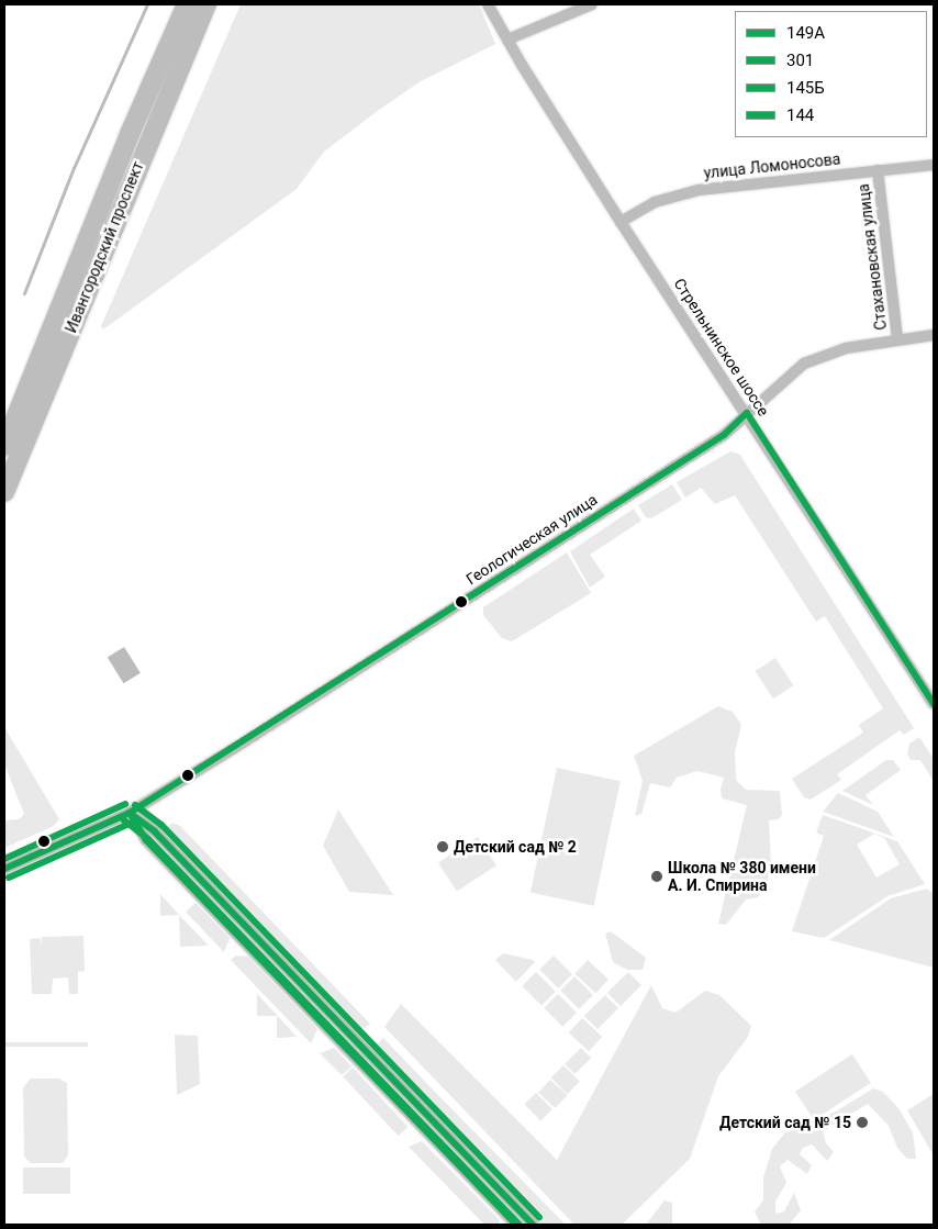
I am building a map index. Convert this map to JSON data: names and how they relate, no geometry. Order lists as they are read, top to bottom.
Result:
{
  "streets": {
    "highway": ["Ивангородский проспект"],
    "street": [
      "улица Ломоносова",
      "Стахановская улица",
      "Стрельнинское шоссе",
      "Геологическая улица"
    ]
  },
  "crossings": [
    ["улица Ломоносова", "Стахановская улица"],
    ["улица Ломоносова", "Стрельнинское шоссе"],
    ["Стахановская улица", "Геологическая улица"],
    ["Стрельнинское шоссе", "Геологическая улица"]
  ],
  "places": ["Детский сад № 2", "Школа № 380 имени А. И. Спирина", "Детский сад № 15"],
  "lines": [
    "transit line 149А",
    "transit line 145Б",
    "transit line 144",
    "transit line 301"
  ],
  "legend": [
    "149А",
    "301",
    "145Б",
    "144"
  ]
}
